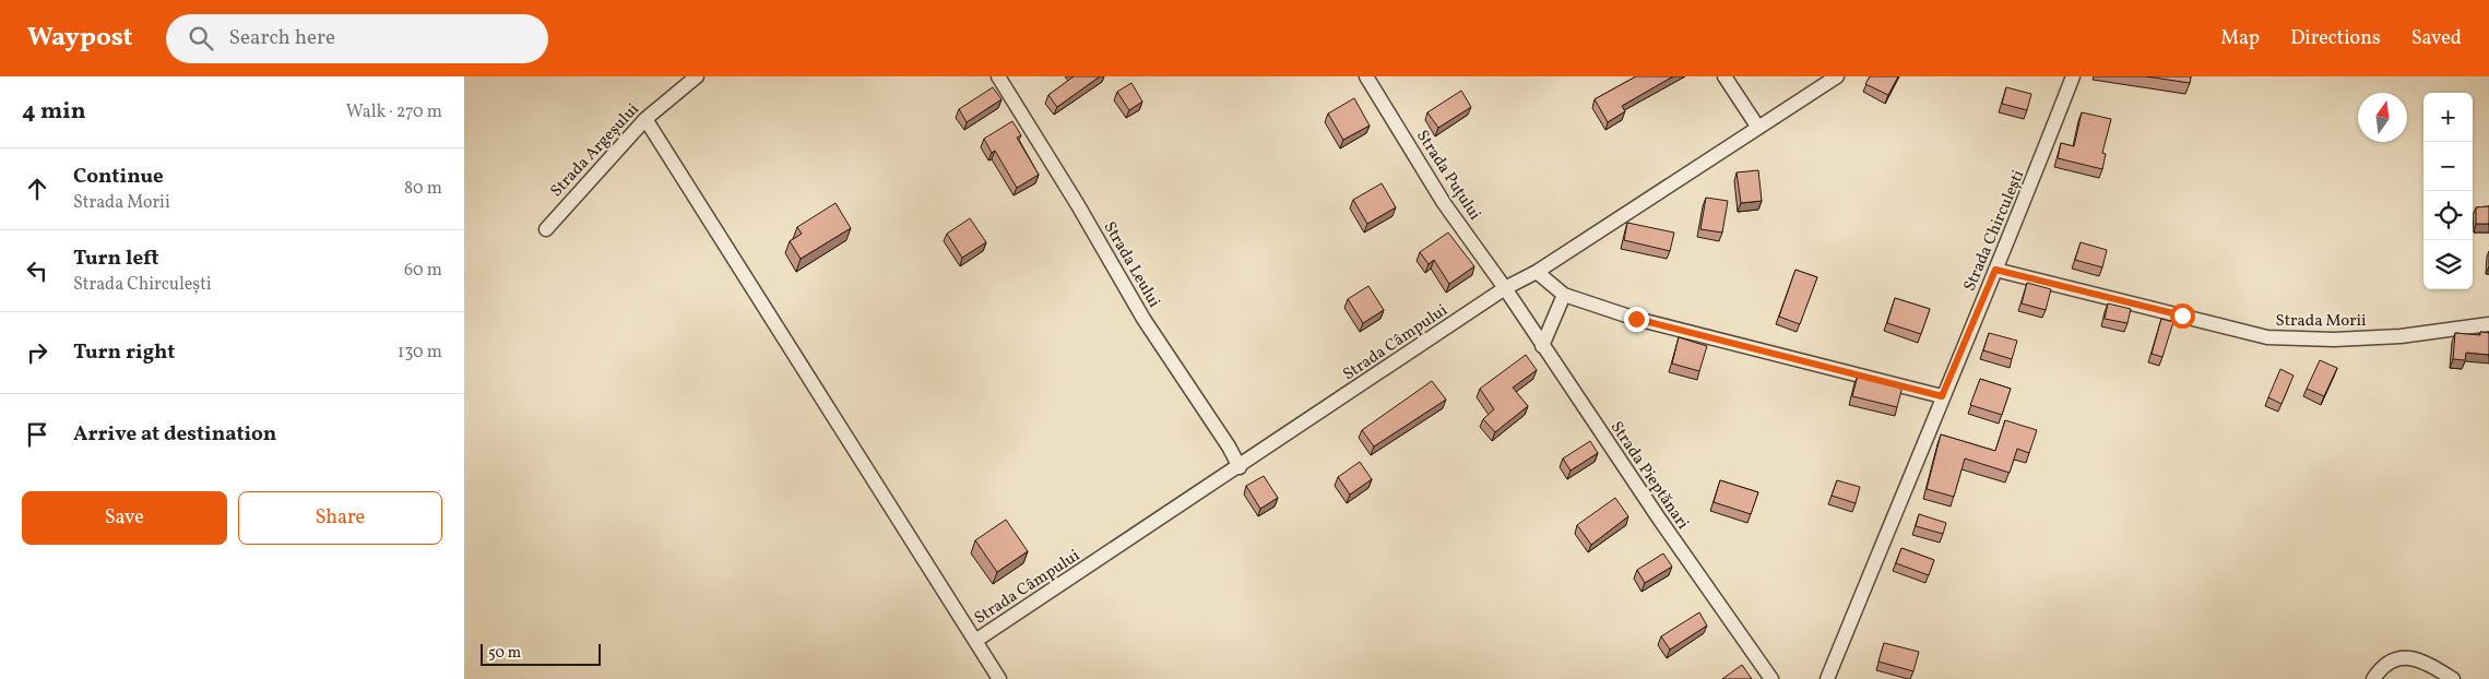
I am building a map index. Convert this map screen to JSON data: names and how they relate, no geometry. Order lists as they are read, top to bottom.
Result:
{
  "streets": {
    "street": [
      "Strada Argeșului",
      "Strada Puțului",
      "Strada Chirculești",
      "Strada Leului",
      "Strada Morii",
      "Strada Câmpului",
      "Strada Pieptănari"
    ]
  },
  "crossings": [
    ["Strada Puțului", "Strada Câmpului"],
    ["Strada Puțului", "Strada Pieptănari"],
    ["Strada Chirculești", "Strada Morii"],
    ["Strada Leului", "Strada Câmpului"],
    ["Strada Câmpului", "Strada Pieptănari"]
  ],
  "scale_bar": "50 m",
  "north": "top",
  "page": {
    "header": "Waypost",
    "search": "Search here",
    "nav": ["Map", "Directions", "Saved"],
    "heading": ["4 min", "Walk · 270 m"],
    "map_buttons": ["+", "−"],
    "list": [
      ["Continue", "Strada Morii", "80 m"],
      ["Turn left", "Strada Chirculești", "60 m"],
      ["Turn right", "130 m"],
      "Arrive at destination"
    ],
    "buttons": ["Save", "Share"],
    "scale": "50 m"
  }
}
